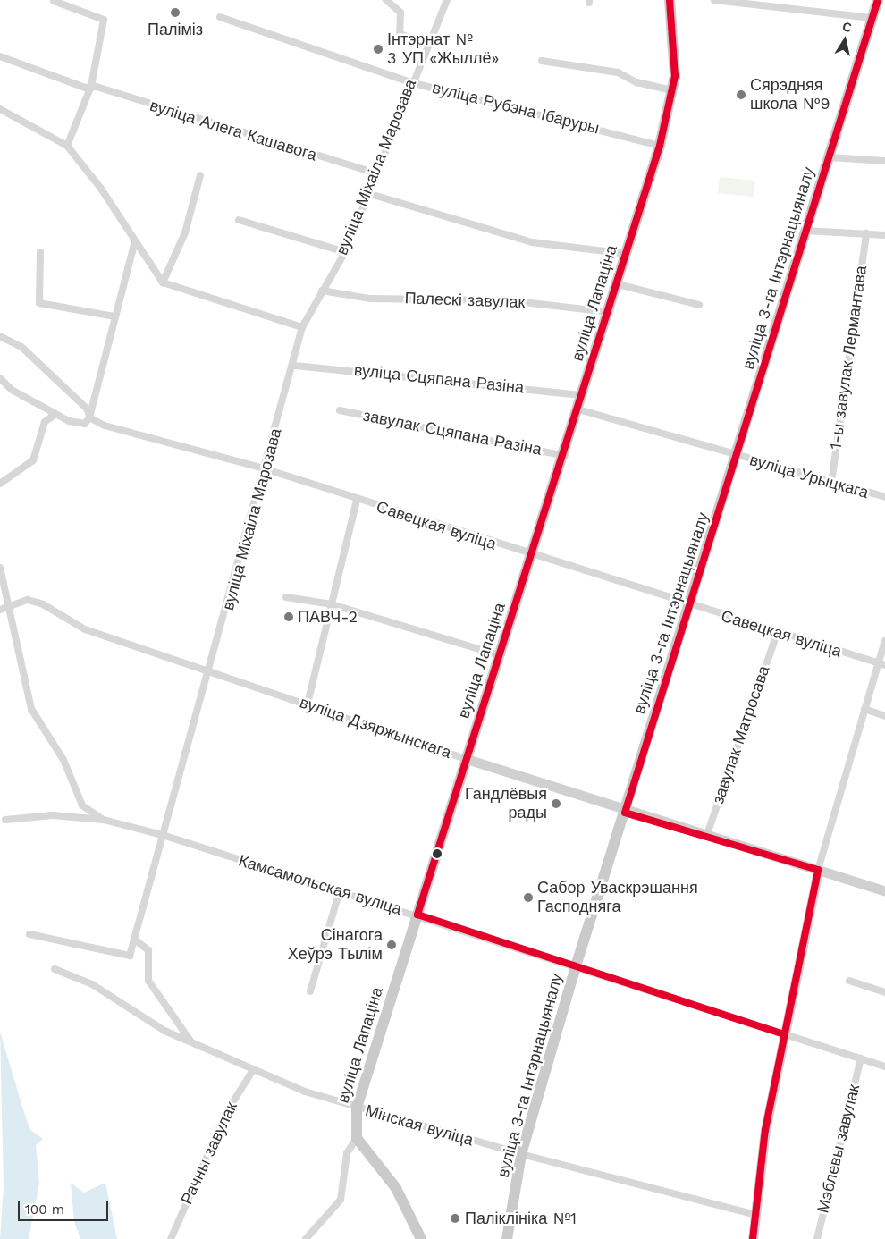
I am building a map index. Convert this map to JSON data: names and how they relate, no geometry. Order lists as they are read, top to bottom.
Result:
{
  "streets": {
    "main road": ["вуліца 3-га Інтэрнацыяналу", "вуліца Лапаціна"],
    "street": [
      "вуліца Рубэна Ібаруры",
      "вуліца Алега Кашавога",
      "вуліца Міхаіла Марозава",
      "Палескі завулак",
      "1-ы завулак Лермантава",
      "вуліца Сцяпана Разіна",
      "завулак Сцяпана Разіна",
      "вуліца Урыцкага",
      "Савецкая вуліца",
      "вуліца Дзяржынскага",
      "завулак Матросава",
      "Камсамольская вуліца",
      "Мінская вуліца",
      "Мэблевы завулак",
      "Рачны завулак"
    ]
  },
  "crossings": [
    ["вуліца Рубэна Ібаруры", "вуліца Міхаіла Марозава"],
    ["вуліца Рубэна Ібаруры", "вуліца Лапаціна"],
    ["вуліца Алега Кашавога", "вуліца Міхаіла Марозава"],
    ["вуліца Міхаіла Марозава", "Палескі завулак"],
    ["вуліца Міхаіла Марозава", "вуліца Сцяпана Разіна"],
    ["вуліца Міхаіла Марозава", "Савецкая вуліца"],
    ["вуліца Міхаіла Марозава", "вуліца Дзяржынскага"],
    ["вуліца Міхаіла Марозава", "Камсамольская вуліца"],
    ["вуліца 3-га Інтэрнацыяналу", "вуліца Урыцкага"],
    ["вуліца 3-га Інтэрнацыяналу", "Савецкая вуліца"],
    ["вуліца 3-га Інтэрнацыяналу", "вуліца Дзяржынскага"],
    ["вуліца 3-га Інтэрнацыяналу", "Камсамольская вуліца"],
    ["вуліца 3-га Інтэрнацыяналу", "Мінская вуліца"],
    ["Палескі завулак", "вуліца Лапаціна"],
    ["вуліца Лапаціна", "вуліца Сцяпана Разіна"],
    ["вуліца Лапаціна", "завулак Сцяпана Разіна"],
    ["вуліца Лапаціна", "вуліца Урыцкага"],
    ["вуліца Лапаціна", "Савецкая вуліца"],
    ["вуліца Лапаціна", "вуліца Дзяржынскага"],
    ["вуліца Лапаціна", "Камсамольская вуліца"],
    ["вуліца Лапаціна", "Мінская вуліца"],
    ["1-ы завулак Лермантава", "вуліца Урыцкага"],
    ["Савецкая вуліца", "завулак Матросава"],
    ["вуліца Дзяржынскага", "завулак Матросава"],
    ["Камсамольская вуліца", "Мэблевы завулак"],
    ["Мінская вуліца", "Рачны завулак"]
  ],
  "places": [
    "Паліміз",
    "Інтэрнат № 3 УП «Жыллё»",
    "Сярэдняя школа №9",
    "ПАВЧ-2",
    "Гандлёвыя рады",
    "Сабор Уваскрэшання Гасподняга",
    "Сінагога Хеўрэ Тылім",
    "Паліклініка №1"
  ],
  "scale_bar": "100 m",
  "north": "top"
}
